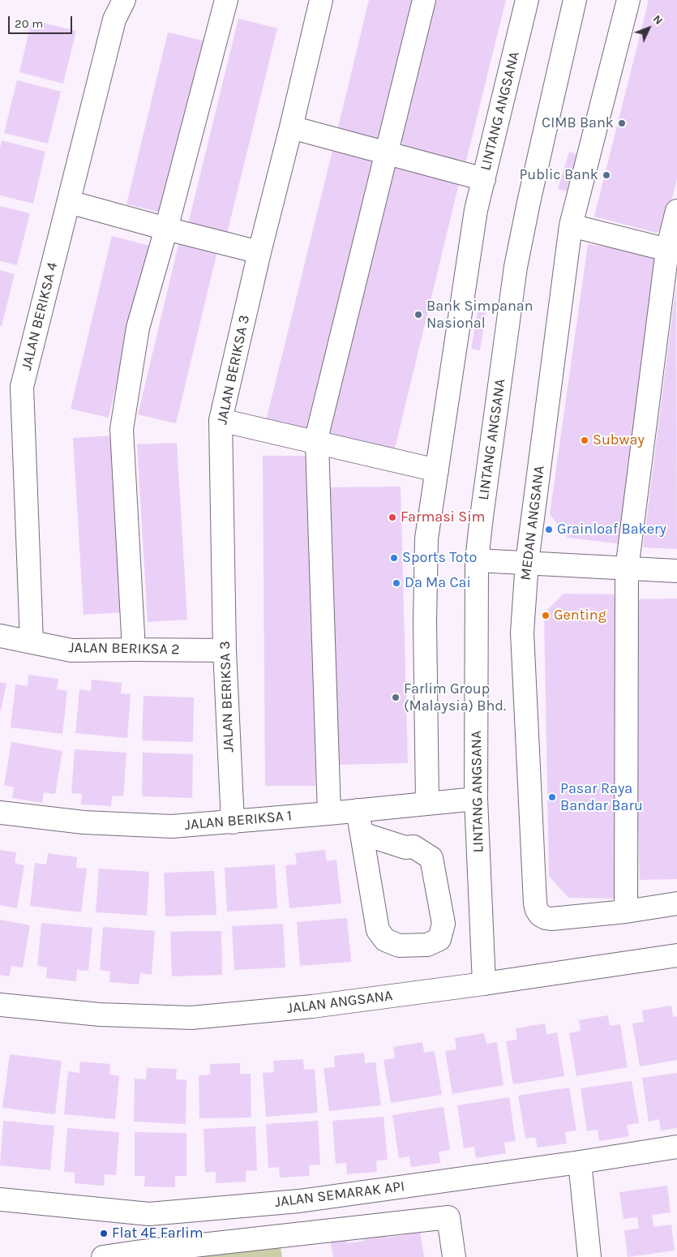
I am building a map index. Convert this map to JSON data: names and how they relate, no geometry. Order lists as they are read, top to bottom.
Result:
{
  "streets": {
    "street": [
      "LINTANG ANGSANA",
      "JALAN BERIKSA 4",
      "JALAN BERIKSA 3",
      "MEDAN ANGSANA",
      "JALAN BERIKSA 2",
      "JALAN BERIKSA 1",
      "JALAN ANGSANA",
      "JALAN SEMARAK API"
    ]
  },
  "crossings": [
    ["LINTANG ANGSANA", "JALAN BERIKSA 1"],
    ["LINTANG ANGSANA", "JALAN ANGSANA"],
    ["JALAN BERIKSA 4", "JALAN BERIKSA 2"],
    ["JALAN BERIKSA 3", "JALAN BERIKSA 2"],
    ["JALAN BERIKSA 3", "JALAN BERIKSA 1"]
  ],
  "places": [
    "CIMB Bank",
    "Public Bank",
    "Bank Simpanan Nasional",
    "Subway",
    "Farmasi Sim",
    "Grainloaf Bakery",
    "Sports Toto",
    "Da Ma Cai",
    "Genting",
    "Farlim Group (Malaysia) Bhd.",
    "Pasar Raya Bandar Baru",
    "Flat 4E Farlim"
  ],
  "scale_bar": "20 m",
  "north": "top right"
}
